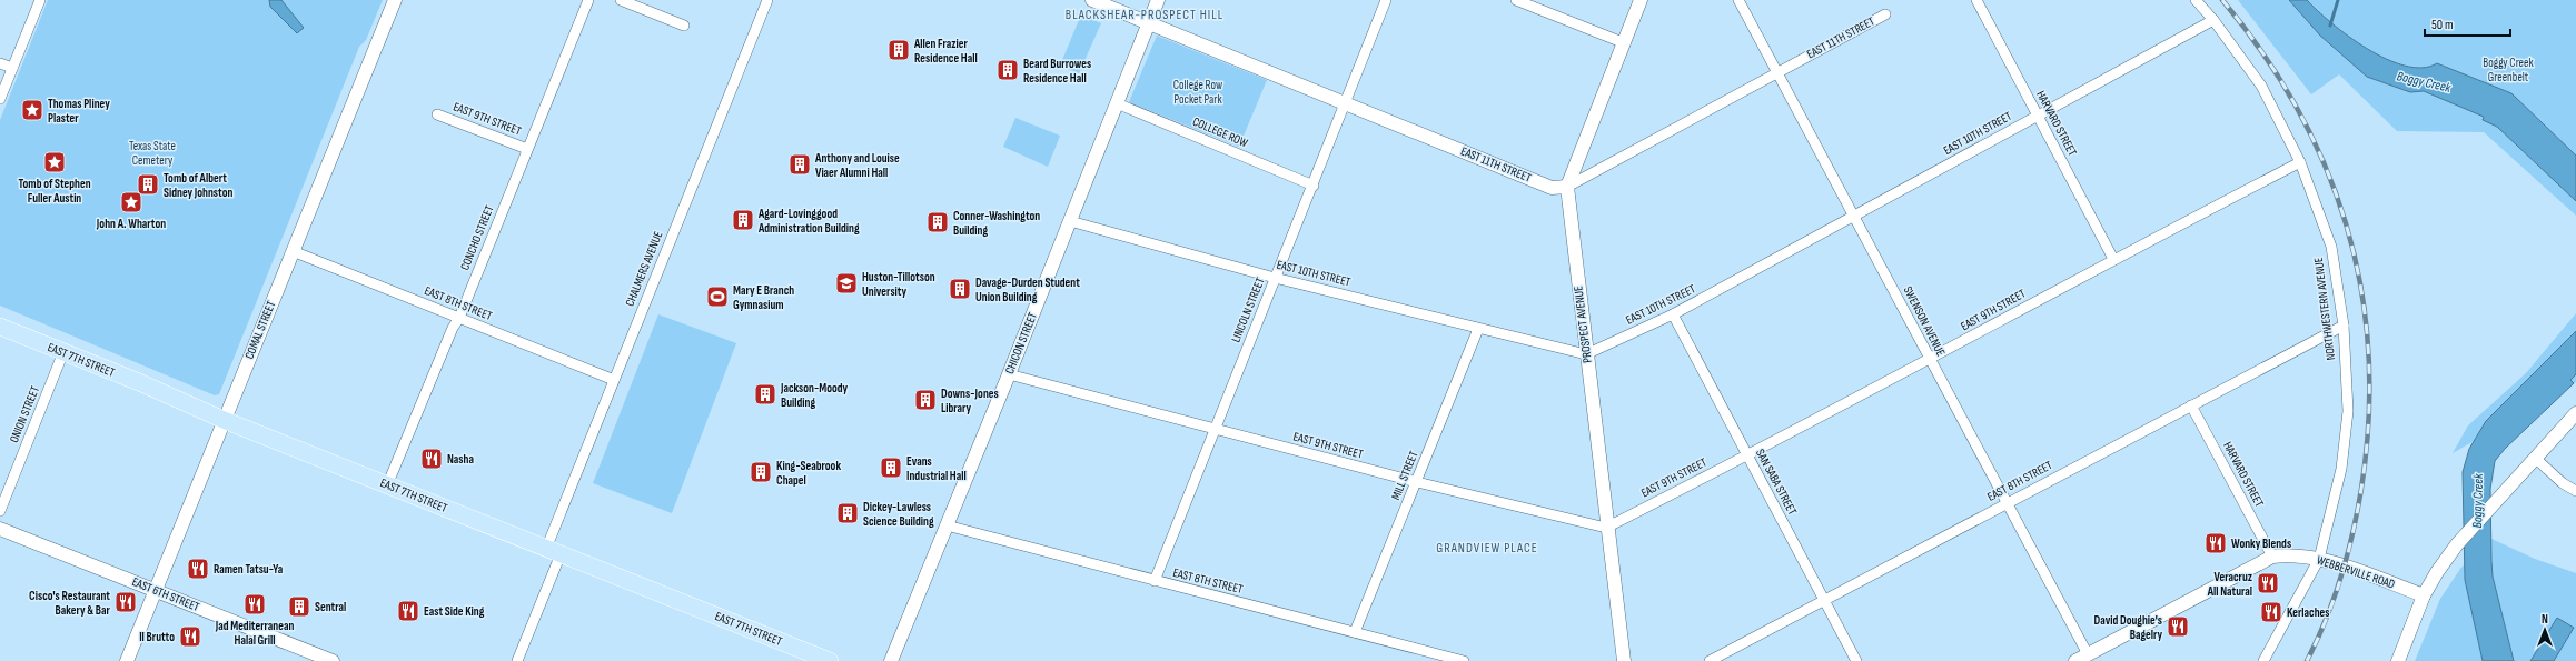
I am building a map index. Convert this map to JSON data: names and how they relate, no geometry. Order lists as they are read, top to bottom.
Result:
{
  "streets": {
    "main road": ["EAST 7TH STREET"],
    "street": [
      "EAST 11TH STREET",
      "EAST 9TH STREET",
      "HARVARD STREET",
      "COLLEGE ROW",
      "EAST 10TH STREET",
      "CONCHO STREET",
      "CHALMERS AVENUE",
      "EAST 8TH STREET",
      "NORTHWESTERN AVENUE",
      "LINCOLN STREET",
      "SWENSON AVENUE",
      "PROSPECT AVENUE",
      "COMAL STREET",
      "CHICON STREET",
      "ONION STREET",
      "MILL STREET",
      "SAN SABA STREET",
      "WEBBERVILLE ROAD",
      "EAST 6TH STREET"
    ]
  },
  "crossings": [
    ["EAST 11TH STREET", "LINCOLN STREET"],
    ["EAST 11TH STREET", "SWENSON AVENUE"],
    ["EAST 11TH STREET", "PROSPECT AVENUE"],
    ["EAST 11TH STREET", "CHICON STREET"],
    ["EAST 9TH STREET", "HARVARD STREET"],
    ["EAST 9TH STREET", "CONCHO STREET"],
    ["EAST 9TH STREET", "NORTHWESTERN AVENUE"],
    ["EAST 9TH STREET", "LINCOLN STREET"],
    ["EAST 9TH STREET", "SWENSON AVENUE"],
    ["EAST 9TH STREET", "PROSPECT AVENUE"],
    ["EAST 9TH STREET", "CHICON STREET"],
    ["EAST 9TH STREET", "MILL STREET"],
    ["EAST 9TH STREET", "SAN SABA STREET"],
    ["HARVARD STREET", "EAST 10TH STREET"],
    ["HARVARD STREET", "EAST 8TH STREET"],
    ["HARVARD STREET", "WEBBERVILLE ROAD"],
    ["COLLEGE ROW", "LINCOLN STREET"],
    ["COLLEGE ROW", "CHICON STREET"],
    ["EAST 10TH STREET", "NORTHWESTERN AVENUE"],
    ["EAST 10TH STREET", "LINCOLN STREET"],
    ["EAST 10TH STREET", "SWENSON AVENUE"],
    ["EAST 10TH STREET", "PROSPECT AVENUE"],
    ["EAST 10TH STREET", "CHICON STREET"],
    ["EAST 10TH STREET", "MILL STREET"],
    ["EAST 10TH STREET", "SAN SABA STREET"],
    ["CONCHO STREET", "EAST 8TH STREET"],
    ["CONCHO STREET", "EAST 7TH STREET"],
    ["CHALMERS AVENUE", "EAST 8TH STREET"],
    ["CHALMERS AVENUE", "EAST 7TH STREET"],
    ["EAST 8TH STREET", "NORTHWESTERN AVENUE"],
    ["EAST 8TH STREET", "LINCOLN STREET"],
    ["EAST 8TH STREET", "SWENSON AVENUE"],
    ["EAST 8TH STREET", "COMAL STREET"],
    ["EAST 8TH STREET", "CHICON STREET"],
    ["EAST 8TH STREET", "MILL STREET"],
    ["EAST 8TH STREET", "SAN SABA STREET"],
    ["NORTHWESTERN AVENUE", "WEBBERVILLE ROAD"],
    ["SWENSON AVENUE", "WEBBERVILLE ROAD"],
    ["COMAL STREET", "EAST 7TH STREET"],
    ["COMAL STREET", "EAST 6TH STREET"],
    ["EAST 7TH STREET", "ONION STREET"]
  ],
  "districts": ["BLACKSHEAR-PROSPECT HILL", "GRANDVIEW PLACE"],
  "water": ["Boggy Creek"],
  "parks": ["Boggy Creek Greenbelt", "College Row Pocket Park", "Texas State Cemetery"],
  "places": {
    "building": [
      "Allen Frazier Residence Hall",
      "Beard Burrowes Residence Hall",
      "Anthony and Louise Viaer Alumni Hall",
      "Tomb of Albert Sidney Johnston",
      "Agard-Lovinggood Administration Building",
      "Conner-Washington Building",
      "Davage-Durden Student Union Building",
      "Jackson-Moody Building",
      "Downs-Jones Library",
      "Evans Industrial Hall",
      "King-Seabrook Chapel",
      "Dickey-Lawless Science Building",
      "Sentral"
    ],
    "place": ["Thomas Pliney Plaster", "Tomb of Stephen Fuller Austin", "John A. Wharton"],
    "school or university": ["Huston-Tillotson University"],
    "sports": ["Mary E Branch Gymnasium"],
    "restaurant": [
      "Nasha",
      "Wonky Blends",
      "Ramen Tatsu-Ya",
      "Veracruz All Natural",
      "Cisco's Restaurant Bakery & Bar",
      "Jad Mediterranean Halal Grill",
      "East Side King",
      "Kerlaches",
      "David Doughie's Bagelry",
      "Il Brutto"
    ]
  },
  "scale_bar": "50 m",
  "north": "top"
}
